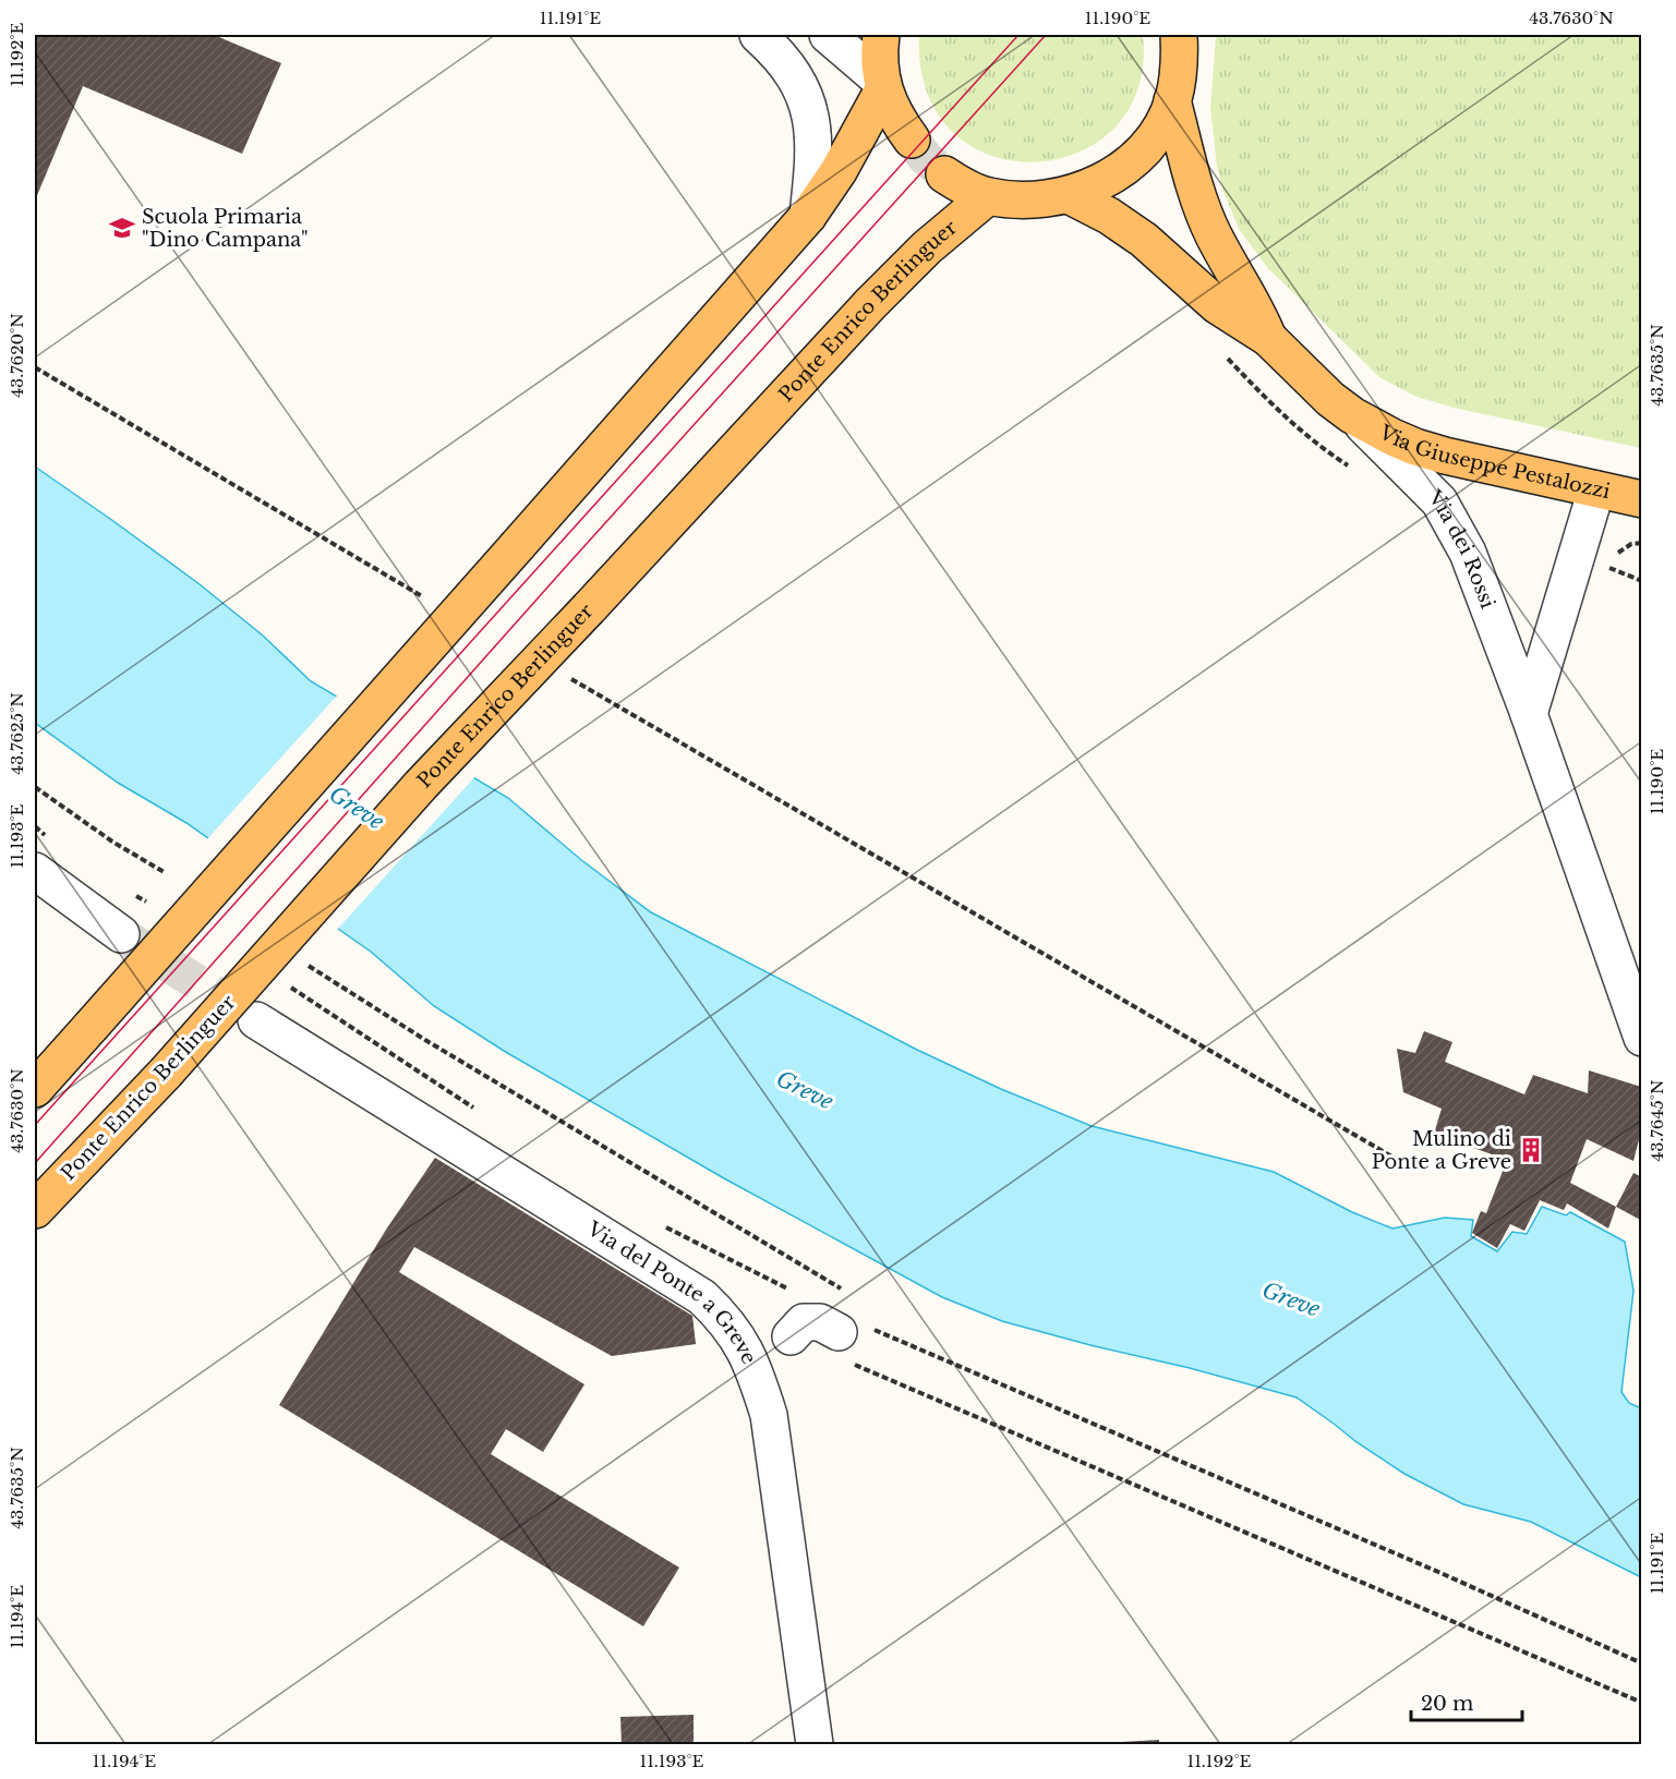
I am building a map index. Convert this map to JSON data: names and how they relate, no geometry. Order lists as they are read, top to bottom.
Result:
{
  "streets": {
    "main road": ["Ponte Enrico Berlinguer", "Via Giuseppe Pestalozzi"],
    "street": ["Via dei Rossi", "Via del Ponte a Greve"]
  },
  "crossings": [
    ["Via Giuseppe Pestalozzi", "Via dei Rossi"]
  ],
  "water": ["Greve"],
  "places": {
    "school or university": ["Scuola Primaria \"Dino Campana\""],
    "building": ["Mulino di Ponte a Greve"]
  },
  "scale_bar": "20 m",
  "coordinates": [
    "11.191°E",
    "11.190°E",
    "43.7630°N",
    "11.192°E",
    "43.7620°N",
    "43.7635°N",
    "43.7625°N",
    "11.193°E",
    "43.7645°N",
    "11.194°E"
  ]
}
